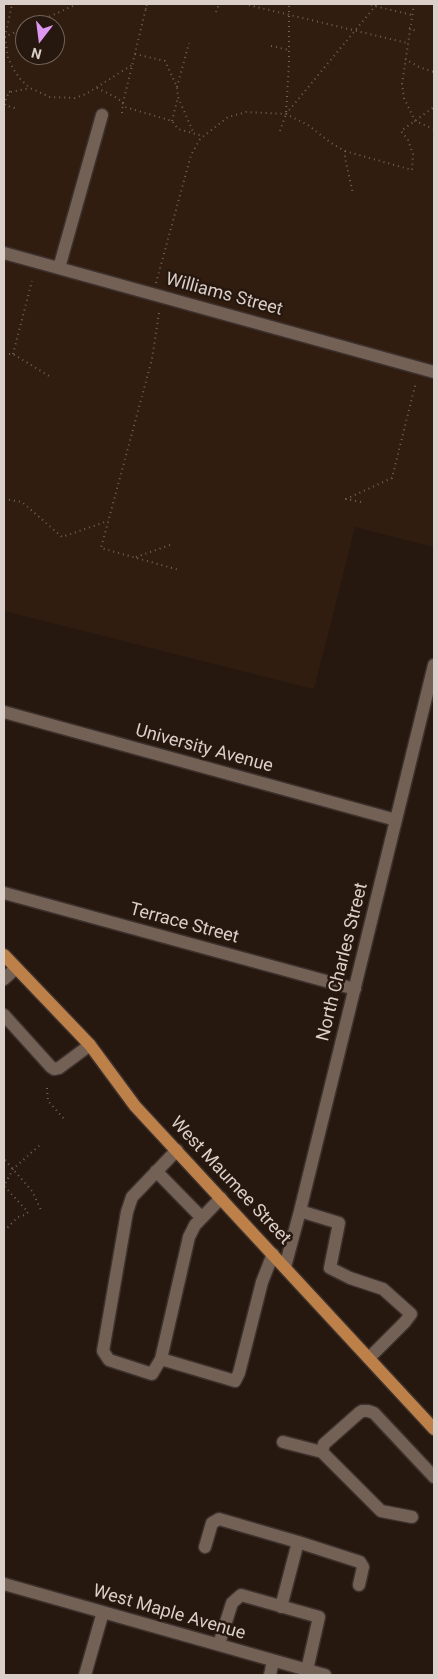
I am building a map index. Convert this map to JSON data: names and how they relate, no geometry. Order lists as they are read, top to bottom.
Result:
{
  "streets": {
    "main road": ["West Maumee Street"],
    "street": [
      "Williams Street",
      "University Avenue",
      "Terrace Street",
      "North Charles Street",
      "West Maple Avenue"
    ]
  },
  "crossings": [
    ["University Avenue", "North Charles Street"],
    ["Terrace Street", "North Charles Street"],
    ["North Charles Street", "West Maumee Street"]
  ],
  "north": "bottom"
}
